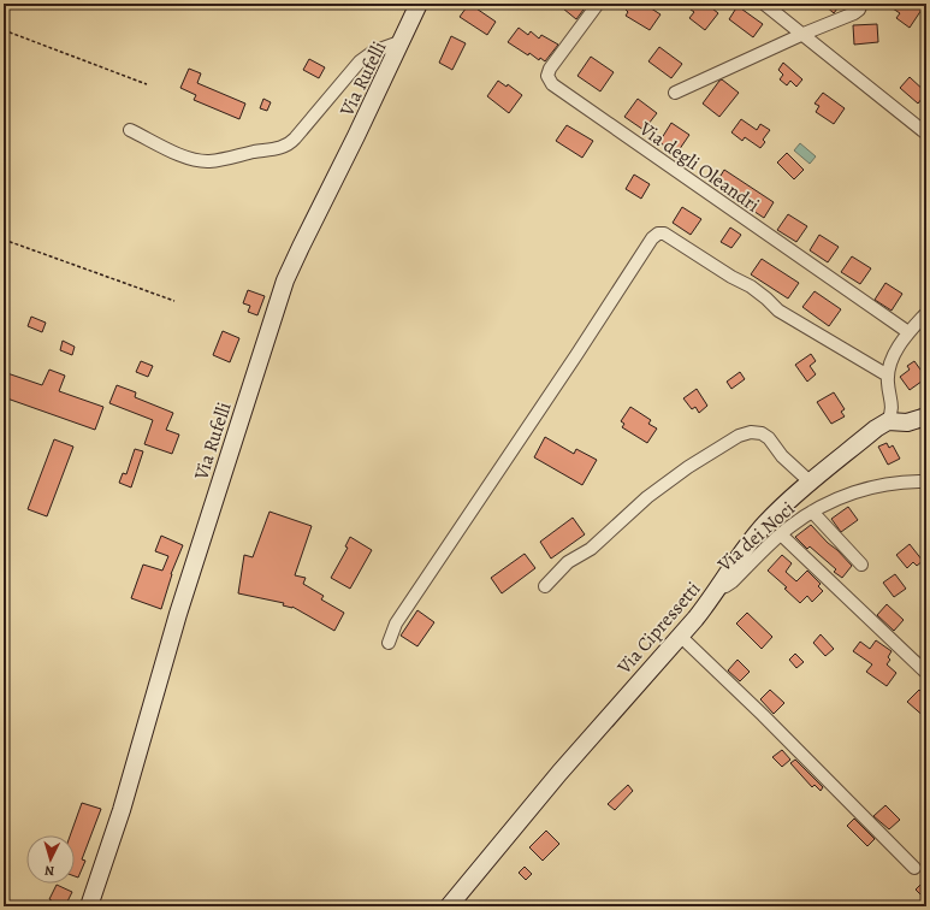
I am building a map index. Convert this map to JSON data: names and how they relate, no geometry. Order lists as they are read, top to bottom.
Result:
{
  "streets": {
    "street": [
      "Via Rufelli",
      "Via degli Oleandri",
      "Via dei Noci",
      "Via Cipressetti"
    ]
  },
  "crossings": [
    ["Via dei Noci", "Via Cipressetti"]
  ],
  "north": "bottom"
}
